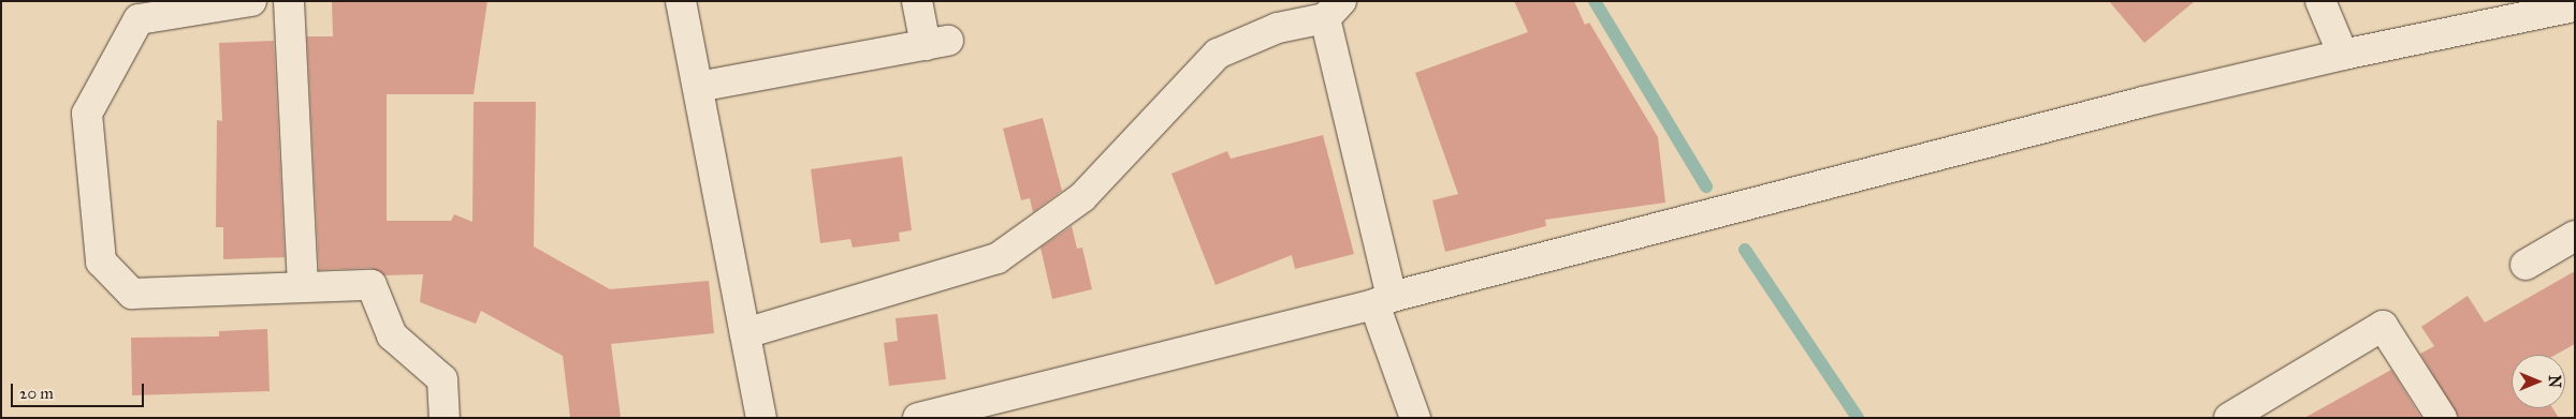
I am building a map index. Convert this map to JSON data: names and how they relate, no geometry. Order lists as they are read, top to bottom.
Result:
{
  "scale_bar": "20 m",
  "north": "right"
}
